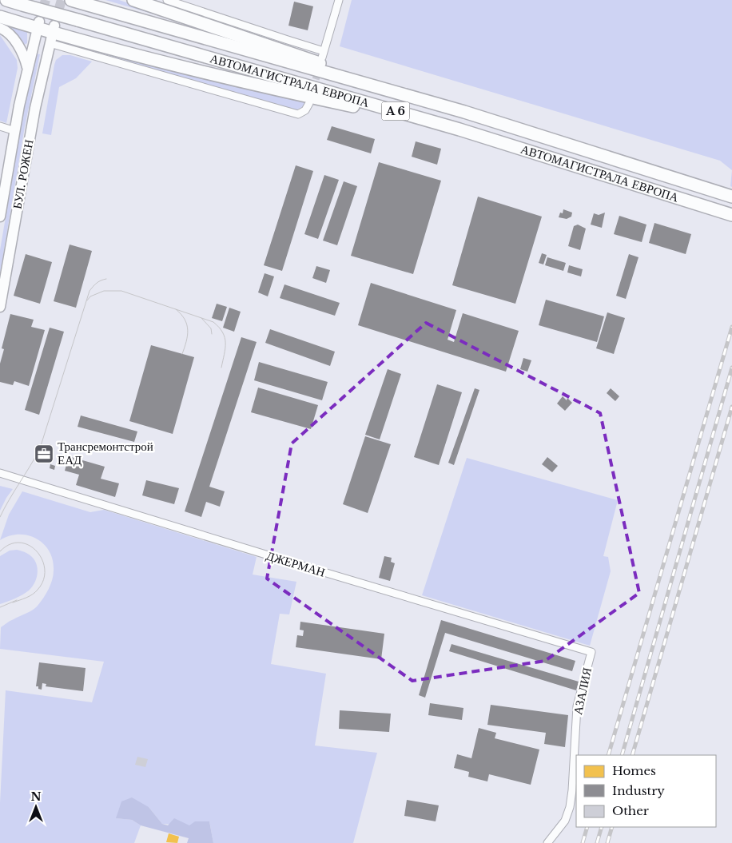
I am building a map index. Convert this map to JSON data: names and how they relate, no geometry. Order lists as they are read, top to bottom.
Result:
{
  "streets": {
    "highway": ["АВТОМАГИСТРАЛА ЕВРОПА", "A 6"],
    "main road": ["БУЛ. РОЖЕН"],
    "street": ["ДЖЕРМАН", "АЗАЛИЯ"]
  },
  "crossings": [
    ["ДЖЕРМАН", "АЗАЛИЯ"]
  ],
  "places": {
    "office": ["Трансремонтстрой ЕАД"]
  },
  "legend": ["Homes", "Industry", "Other"],
  "north": "top"
}
